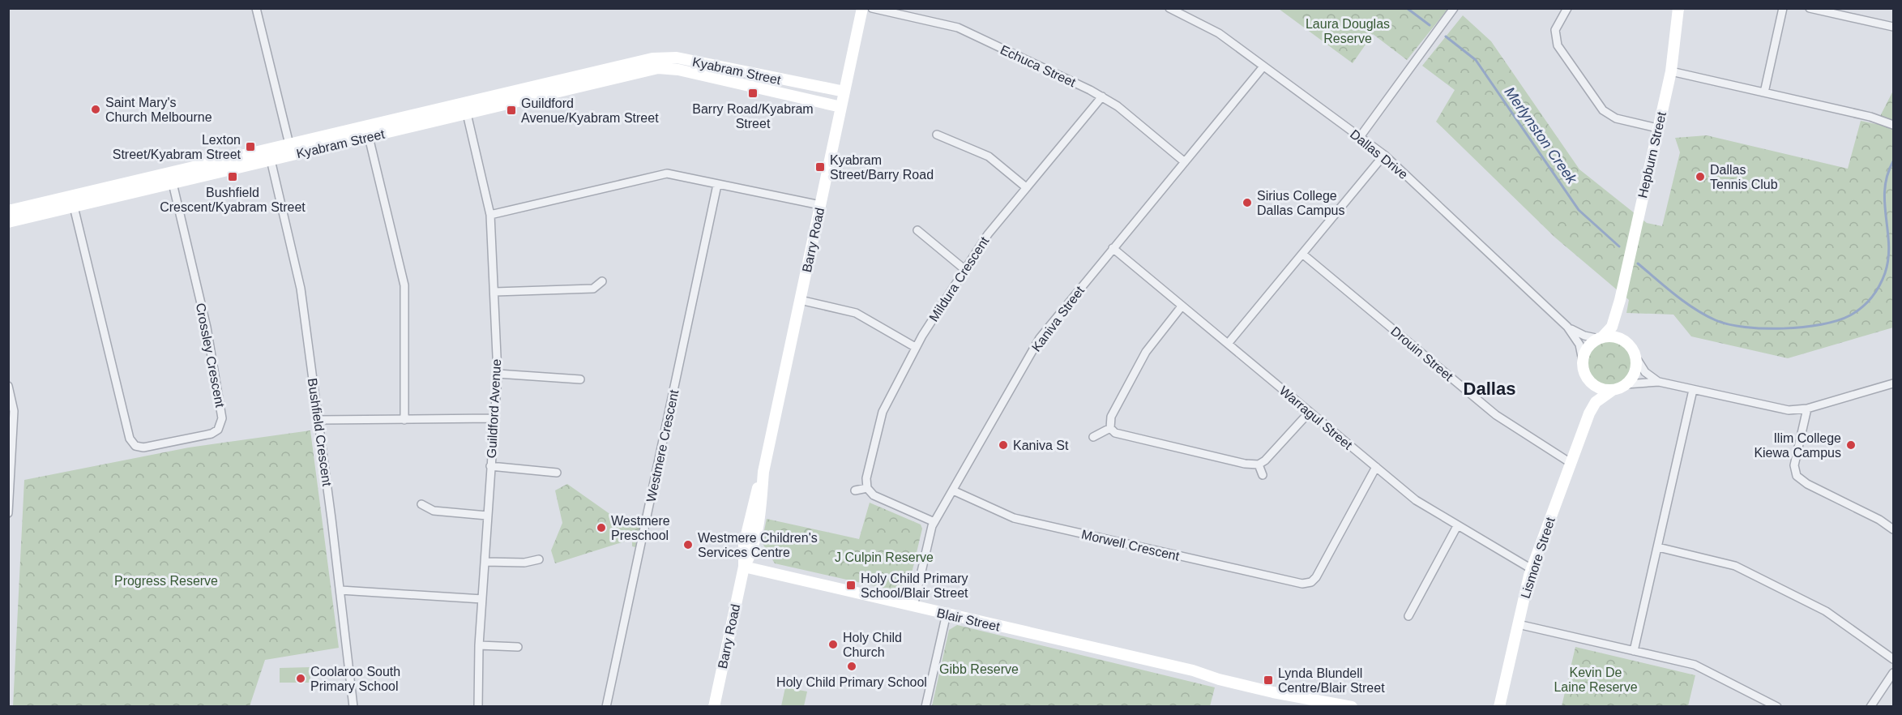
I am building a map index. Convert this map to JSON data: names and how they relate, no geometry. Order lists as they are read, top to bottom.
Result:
{
  "streets": {
    "street": [
      "Echuca Street",
      "Kyabram Street",
      "Dallas Drive",
      "Hepburn Street",
      "Barry Road",
      "Mildura Crescent",
      "Kaniva Street",
      "Drouin Street",
      "Crossley Crescent",
      "Guildford Avenue",
      "Warragul Street",
      "Bushfield Crescent",
      "Westmere Crescent",
      "Morwell Crescent",
      "Lismore Street",
      "Blair Street"
    ]
  },
  "crossings": [
    ["Echuca Street", "Mildura Crescent"],
    ["Echuca Street", "Kaniva Street"],
    ["Kyabram Street", "Barry Road"],
    ["Kyabram Street", "Crossley Crescent"],
    ["Kyabram Street", "Guildford Avenue"],
    ["Kyabram Street", "Bushfield Crescent"],
    ["Dallas Drive", "Hepburn Street"],
    ["Dallas Drive", "Kaniva Street"],
    ["Dallas Drive", "Lismore Street"],
    ["Hepburn Street", "Lismore Street"],
    ["Barry Road", "Blair Street"],
    ["Kaniva Street", "Warragul Street"],
    ["Kaniva Street", "Morwell Crescent"],
    ["Kaniva Street", "Blair Street"],
    ["Drouin Street", "Lismore Street"],
    ["Warragul Street", "Lismore Street"]
  ],
  "districts": ["Dallas"],
  "water": ["Merlynston Creek"],
  "parks": [
    "Laura Douglas Reserve",
    "J Culpin Reserve",
    "Progress Reserve",
    "Gibb Reserve",
    "Kevin De Laine Reserve"
  ],
  "places": {
    "transit": [
      "Barry Road/Kyabram Street",
      "Guildford Avenue/Kyabram Street",
      "Lexton Street/Kyabram Street",
      "Kyabram Street/Barry Road",
      "Bushfield Crescent/Kyabram Street",
      "Holy Child Primary School/Blair Street",
      "Lynda Blundell Centre/Blair Street"
    ],
    "other": [
      "Saint Mary's Church Melbourne",
      "Dallas Tennis Club",
      "Sirius College Dallas Campus",
      "Kaniva St",
      "Ilim College Kiewa Campus",
      "Westmere Preschool",
      "Westmere Children's Services Centre",
      "Holy Child Church",
      "Holy Child Primary School",
      "Coolaroo South Primary School"
    ]
  }
}
